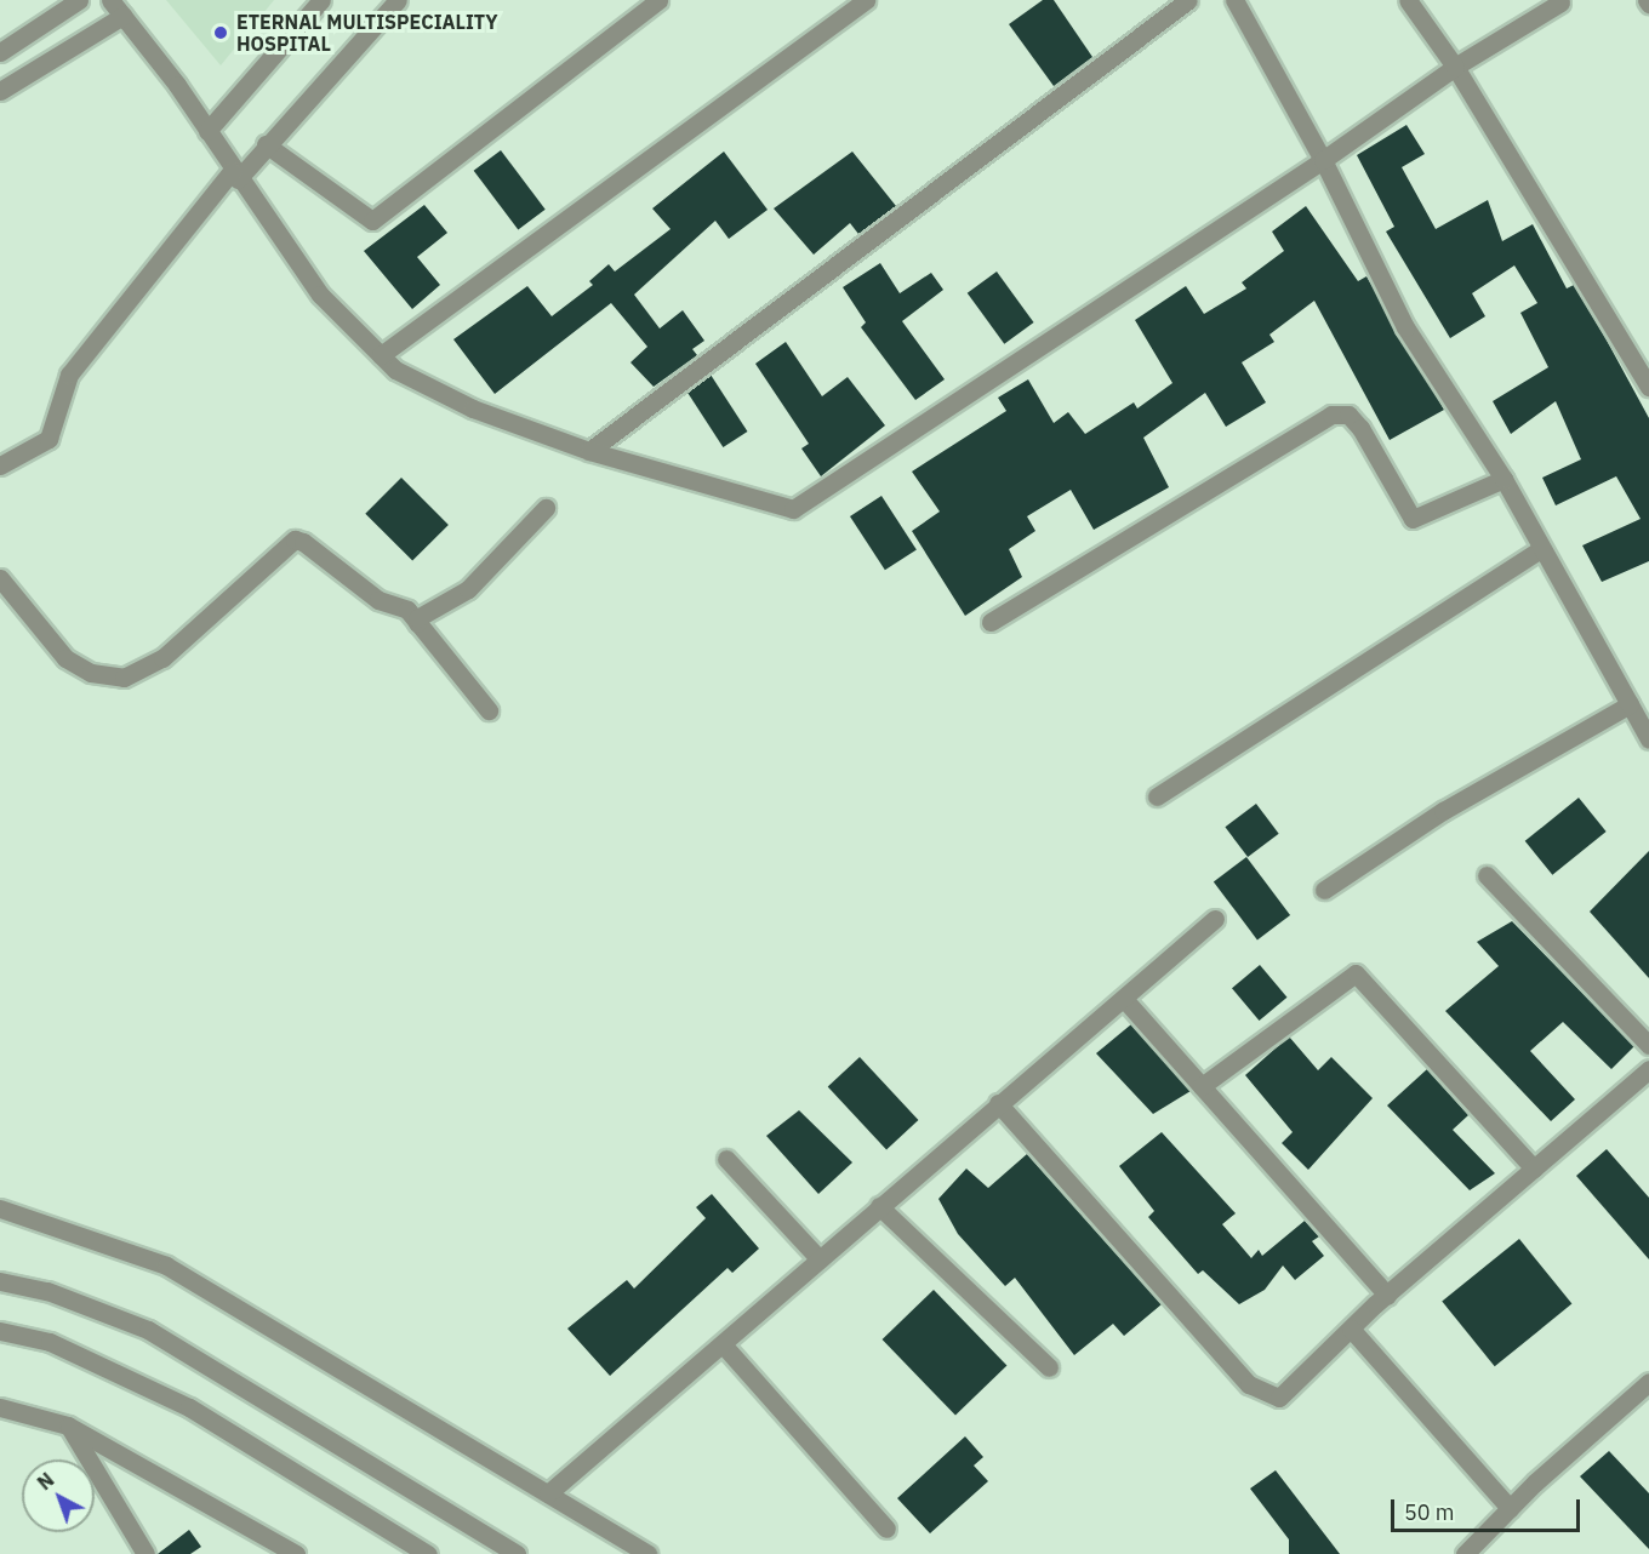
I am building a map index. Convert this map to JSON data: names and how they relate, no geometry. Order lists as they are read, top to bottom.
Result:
{
  "places": ["ETERNAL MULTISPECIALITY HOSPITAL"],
  "scale_bar": "50 m",
  "north": "top left"
}
